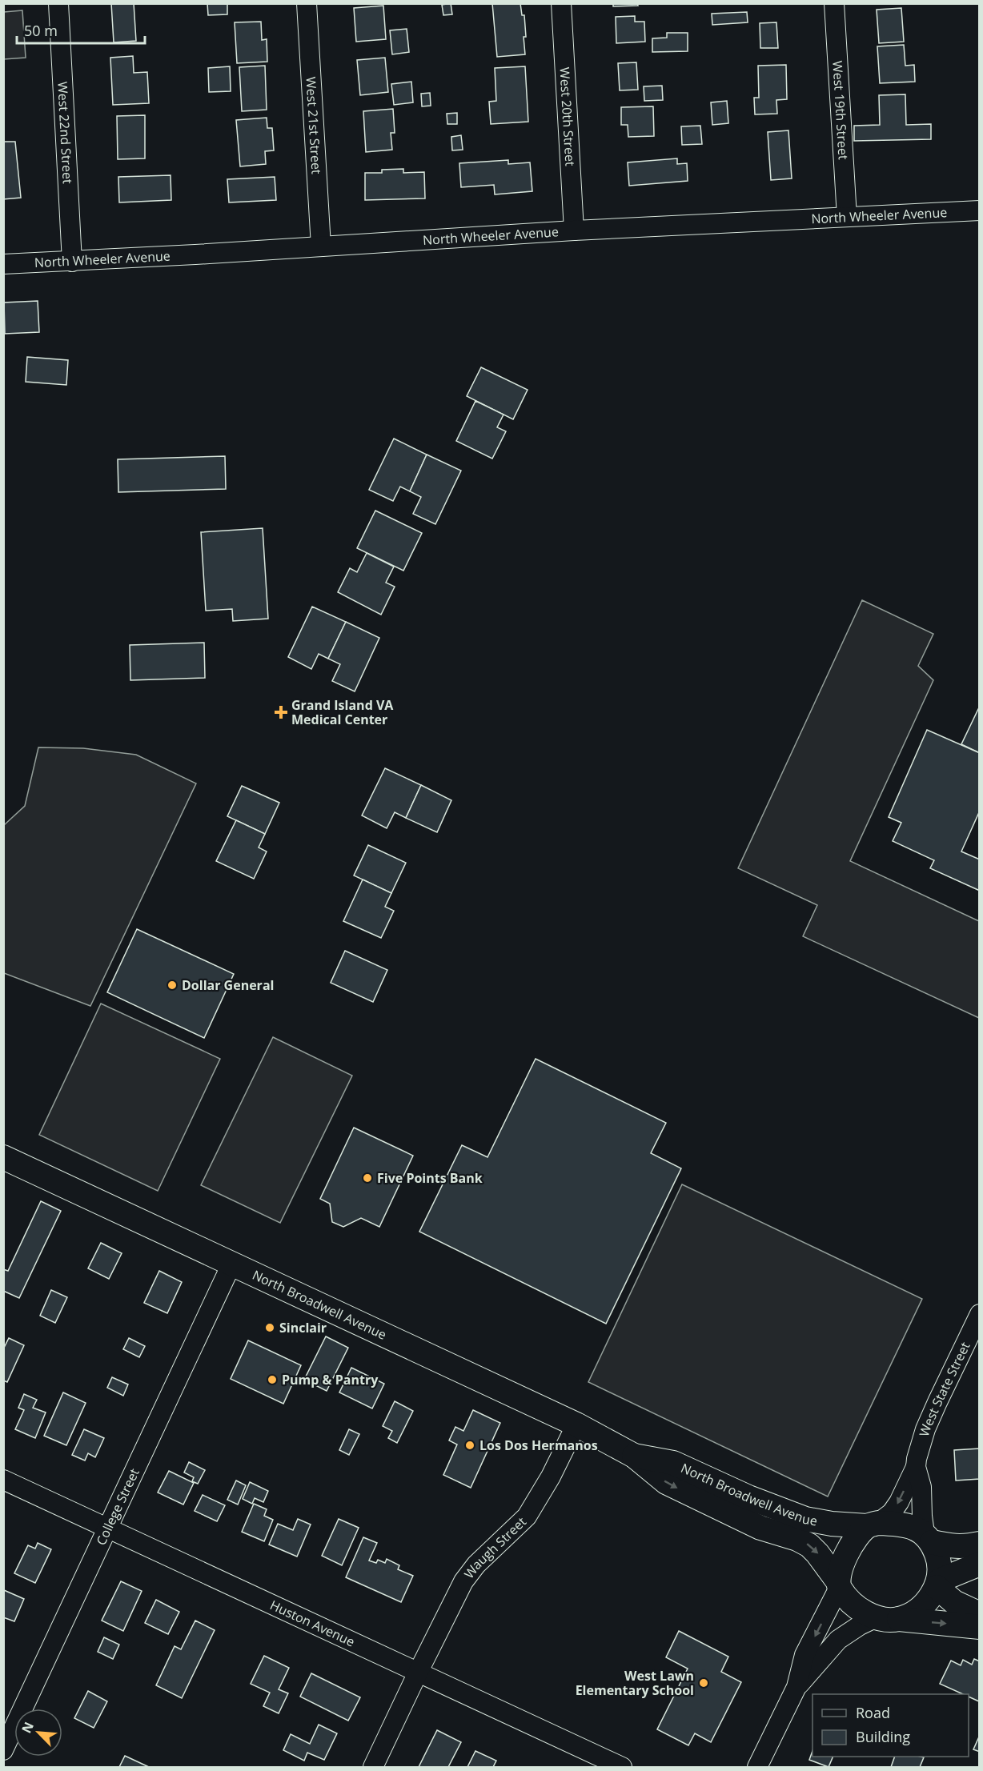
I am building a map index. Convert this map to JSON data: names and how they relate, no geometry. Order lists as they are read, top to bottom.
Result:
{
  "streets": {
    "main road": ["North Broadwell Avenue"],
    "street": [
      "West 19th Street",
      "West 20th Street",
      "West 21st Street",
      "West 22nd Street",
      "North Wheeler Avenue",
      "West State Street",
      "College Street",
      "Waugh Street",
      "Huston Avenue"
    ]
  },
  "crossings": [
    ["West 19th Street", "North Wheeler Avenue"],
    ["West 20th Street", "North Wheeler Avenue"],
    ["West 21st Street", "North Wheeler Avenue"],
    ["West 22nd Street", "North Wheeler Avenue"],
    ["North Broadwell Avenue", "West State Street"],
    ["North Broadwell Avenue", "College Street"],
    ["North Broadwell Avenue", "Waugh Street"],
    ["College Street", "Huston Avenue"],
    ["Waugh Street", "Huston Avenue"]
  ],
  "places": {
    "health": ["Grand Island VA Medical Center"],
    "other": [
      "Dollar General",
      "Five Points Bank",
      "Sinclair",
      "Pump & Pantry",
      "Los Dos Hermanos",
      "West Lawn Elementary School"
    ]
  },
  "legend": ["Road", "Building"],
  "scale_bar": "50 m",
  "north": "top left"
}
